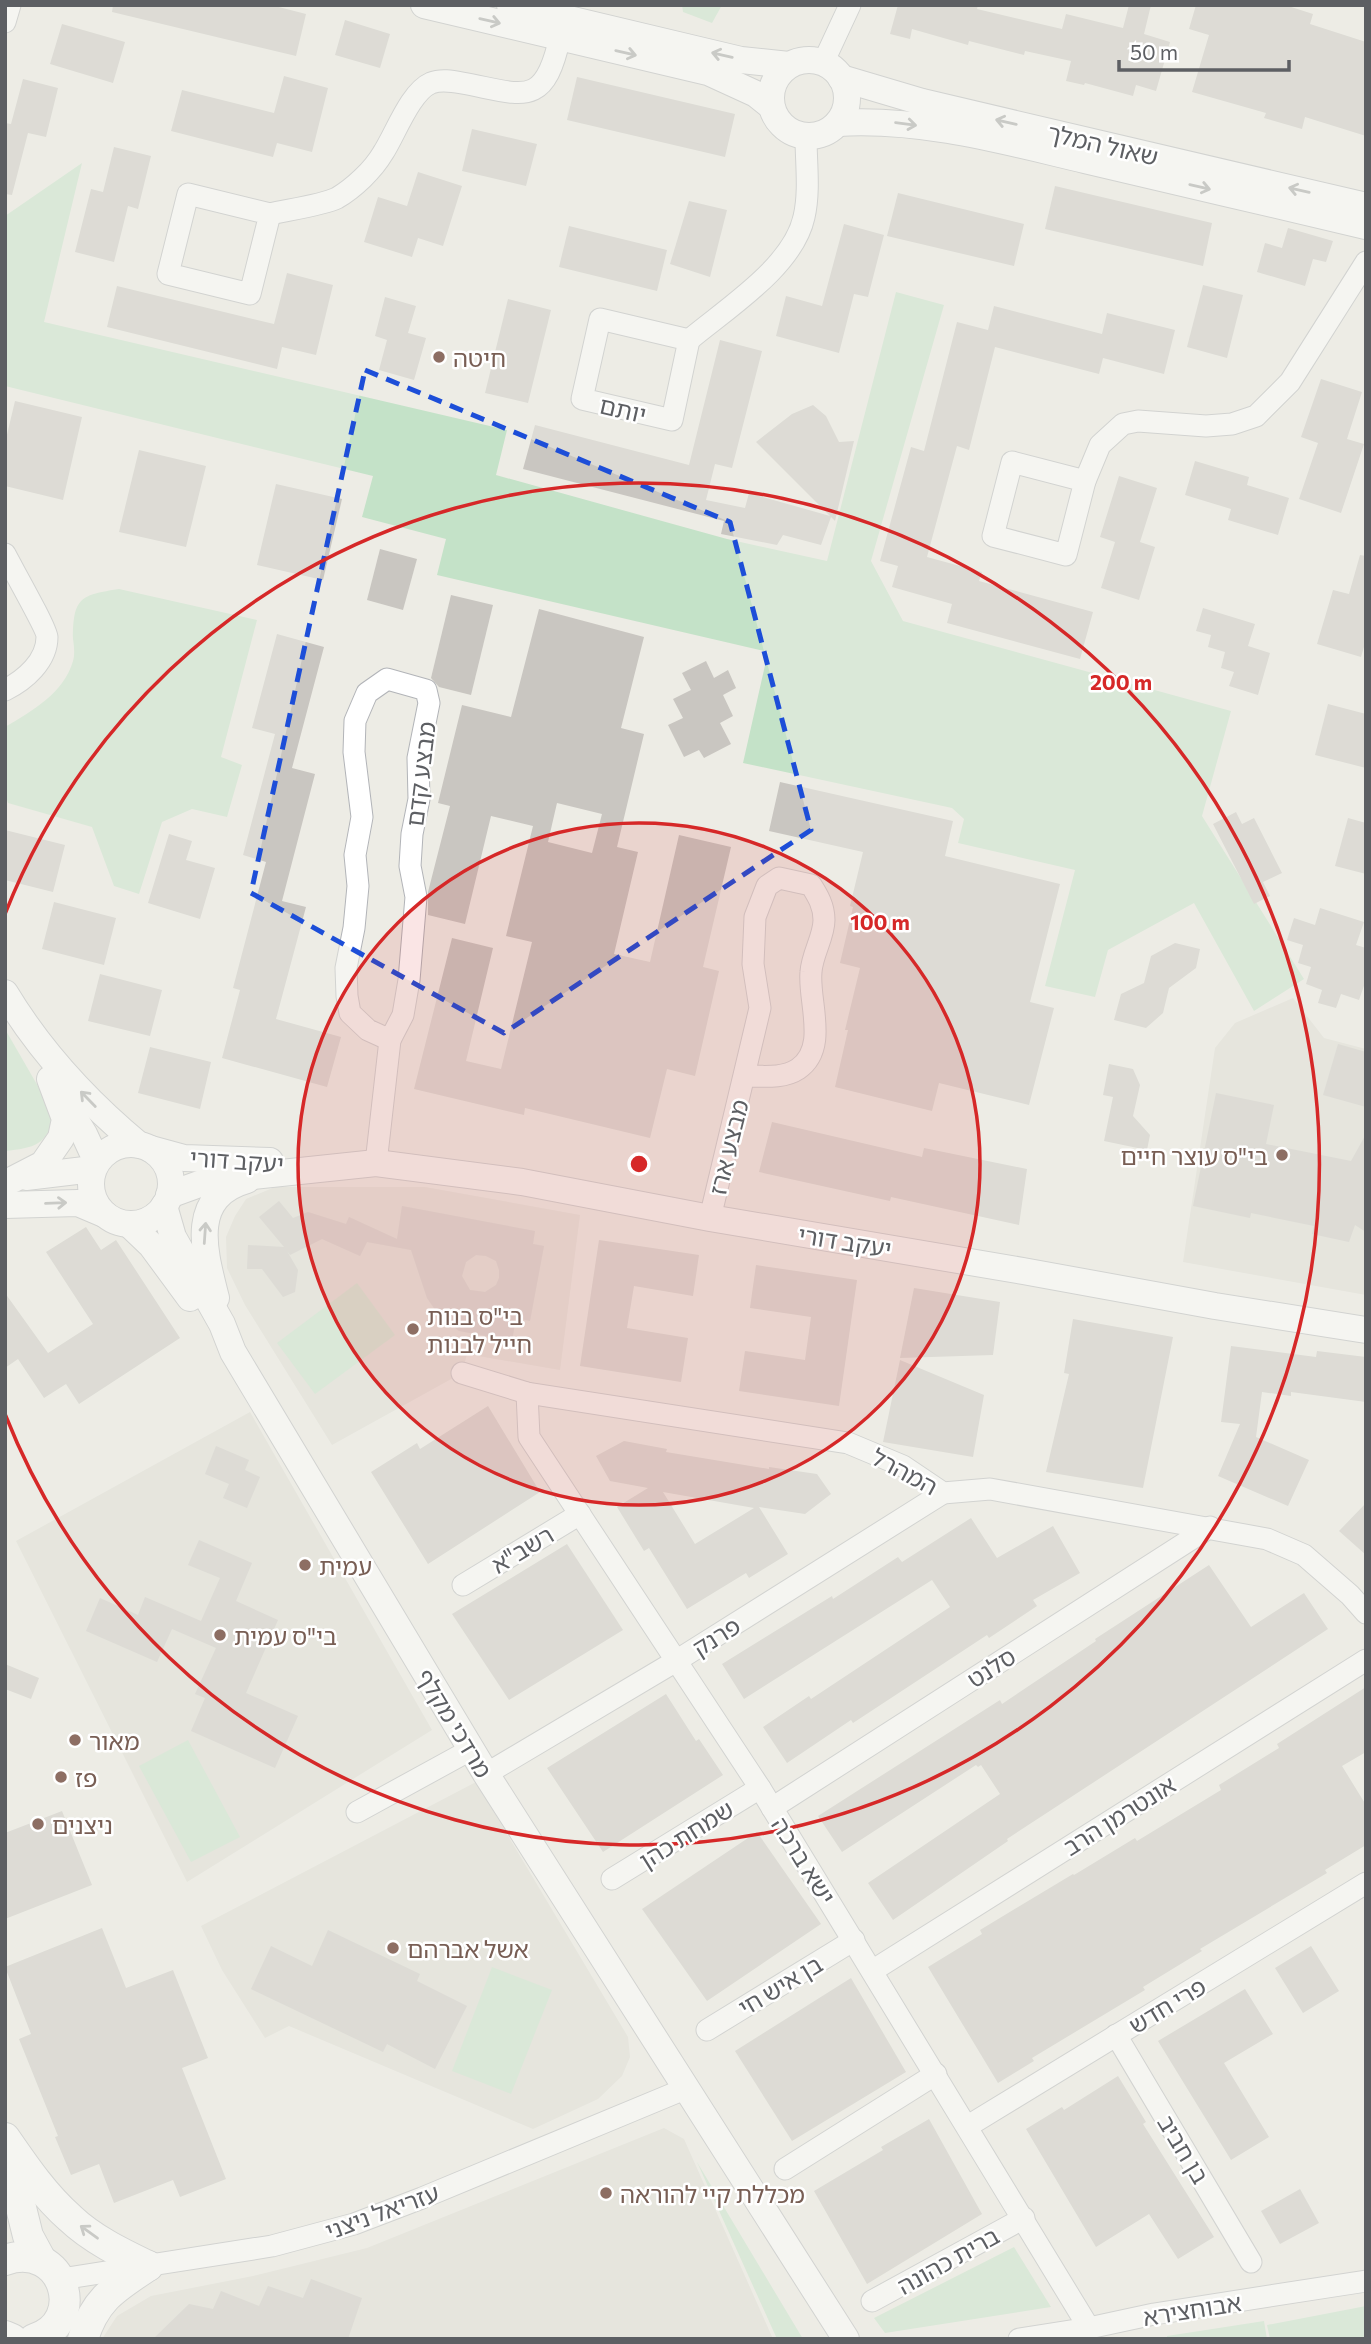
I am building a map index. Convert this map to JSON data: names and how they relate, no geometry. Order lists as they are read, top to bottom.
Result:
{
  "streets": {
    "street": [
      "שאול המלך",
      "יותם",
      "מבצע קדם",
      "מבצע ארז",
      "יעקב דורי",
      "המהרל",
      "רשב\"א",
      "פרנק",
      "סלנט",
      "מרדכי מקלף",
      "אונטרמן הרב",
      "שמחת כהן",
      "ישא ברכה",
      "בן איש חי",
      "פרי חדש",
      "בן חביב",
      "עזריאל ניצני",
      "ברית כהונה",
      "אבוחצירא"
    ]
  },
  "crossings": [
    ["מבצע קדם", "יעקב דורי"],
    ["מבצע ארז", "יעקב דורי"],
    ["יעקב דורי", "מרדכי מקלף"],
    ["המהרל", "פרנק"],
    ["המהרל", "סלנט"],
    ["המהרל", "ישא ברכה"],
    ["רשב\"א", "ישא ברכה"],
    ["פרנק", "מרדכי מקלף"],
    ["פרנק", "ישא ברכה"],
    ["סלנט", "ישא ברכה"],
    ["מרדכי מקלף", "עזריאל ניצני"],
    ["אונטרמן הרב", "ישא ברכה"],
    ["שמחת כהן", "ישא ברכה"],
    ["ישא ברכה", "בן איש חי"],
    ["ישא ברכה", "פרי חדש"],
    ["ישא ברכה", "ברית כהונה"],
    ["ישא ברכה", "אבוחצירא"],
    ["פרי חדש", "בן חביב"]
  ],
  "places": [
    "חיטה",
    "בי\"ס עוצר חיים",
    "בי\"ס בנות חייל לבנות",
    "עמית",
    "בי\"ס עמית",
    "מאור",
    "פז",
    "ניצנים",
    "אשל אברהם",
    "מכללת קיי להוראה"
  ],
  "scale_bar": "50 m",
  "rings": ["200 m", "100 m"]
}
